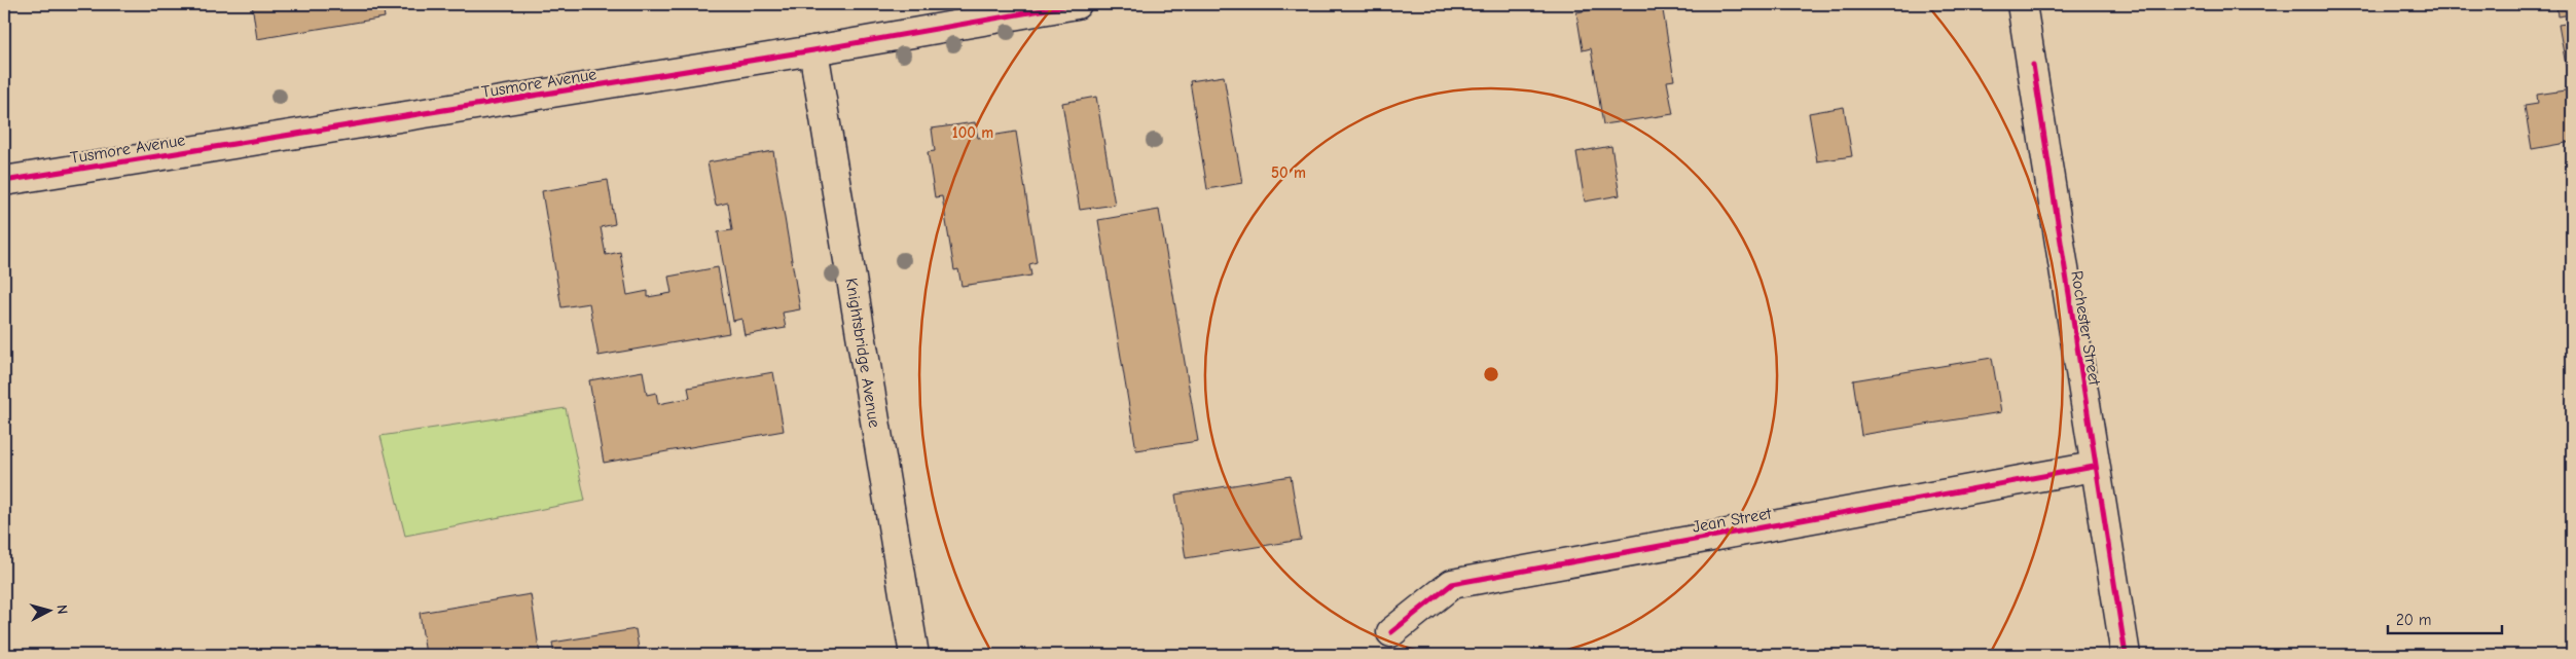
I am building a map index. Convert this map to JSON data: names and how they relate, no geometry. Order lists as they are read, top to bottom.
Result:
{
  "streets": {
    "street": [
      "Tusmore Avenue",
      "Rochester Street",
      "Knightsbridge Avenue",
      "Jean Street"
    ]
  },
  "crossings": [
    ["Tusmore Avenue", "Knightsbridge Avenue"],
    ["Rochester Street", "Jean Street"]
  ],
  "scale_bar": "20 m",
  "north": "right",
  "rings": ["100 m", "50 m"]
}
